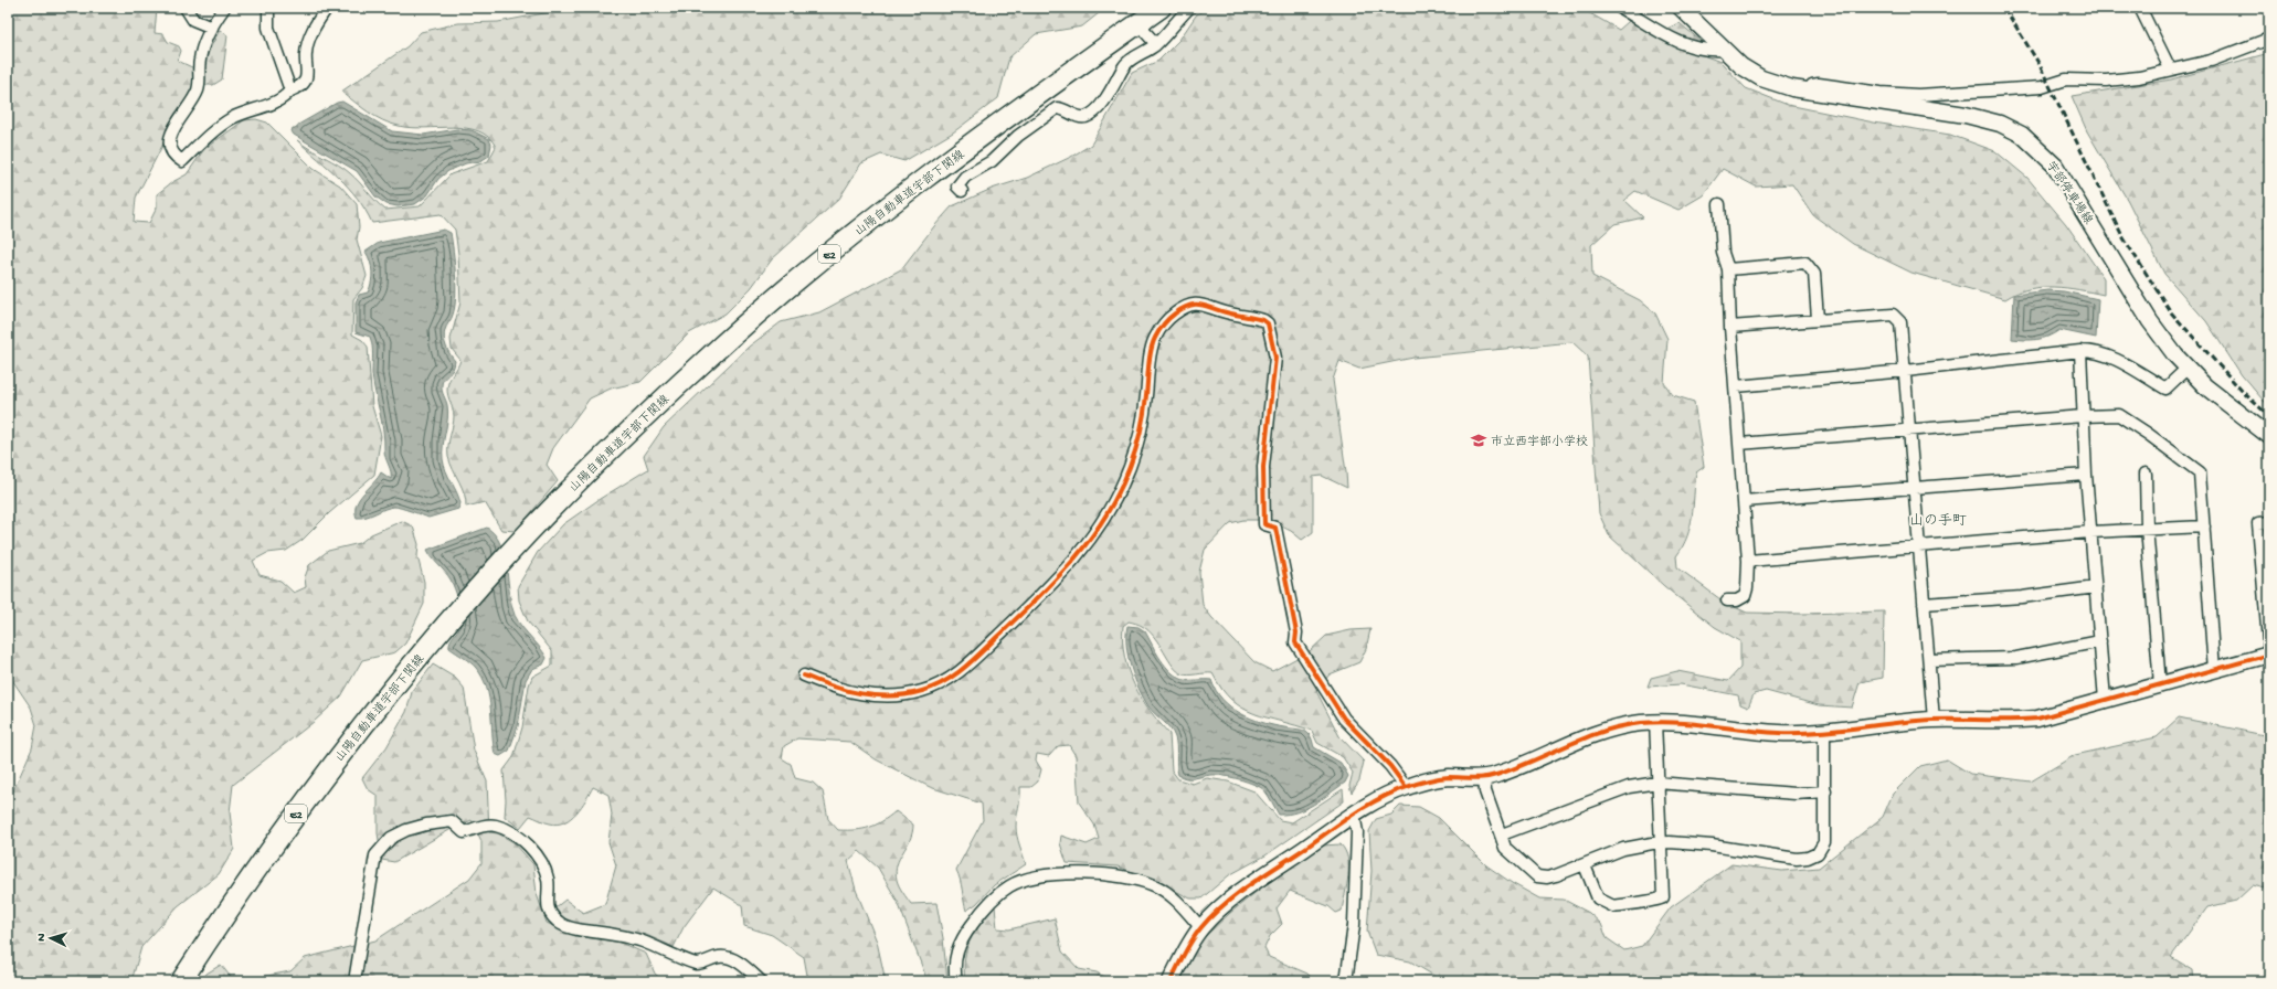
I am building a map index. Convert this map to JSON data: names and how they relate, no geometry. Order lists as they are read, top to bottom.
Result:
{
  "streets": {
    "highway": ["山陽自動車道宇部下関線", "E2"],
    "street": ["宇部停車場線"]
  },
  "districts": ["山の手町"],
  "places": {
    "school or university": ["市立西宇部小学校"]
  },
  "north": "left"
}
